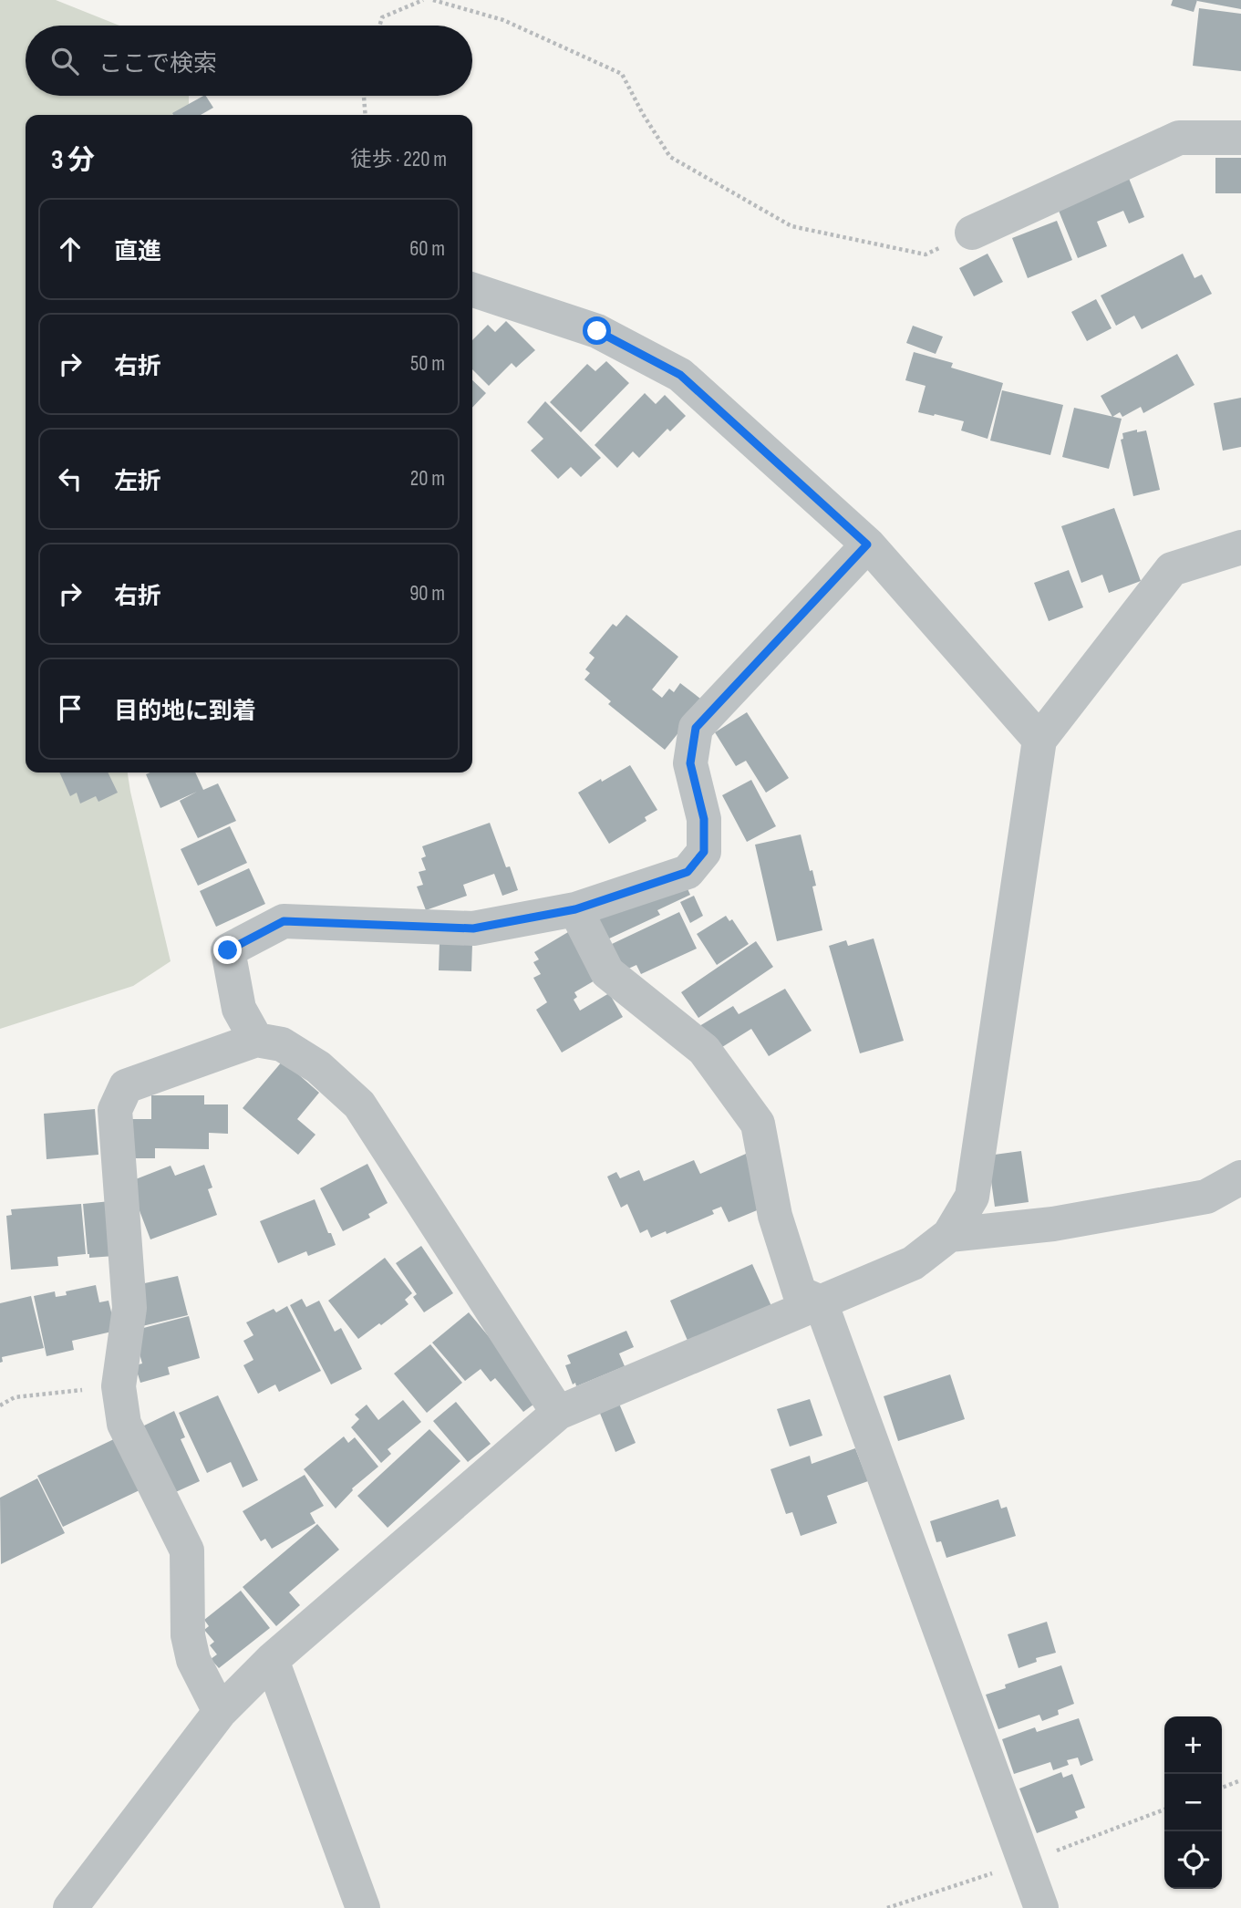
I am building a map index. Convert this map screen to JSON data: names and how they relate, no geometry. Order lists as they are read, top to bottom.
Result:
{
  "page": {
    "search": "ここで検索",
    "heading": ["3 分", "徒歩 · 220 m"],
    "list": [
      ["直進", "60 m"],
      ["右折", "50 m"],
      ["左折", "20 m"],
      ["右折", "90 m"],
      "目的地に到着"
    ],
    "map_buttons": ["+", "−"]
  }
}
